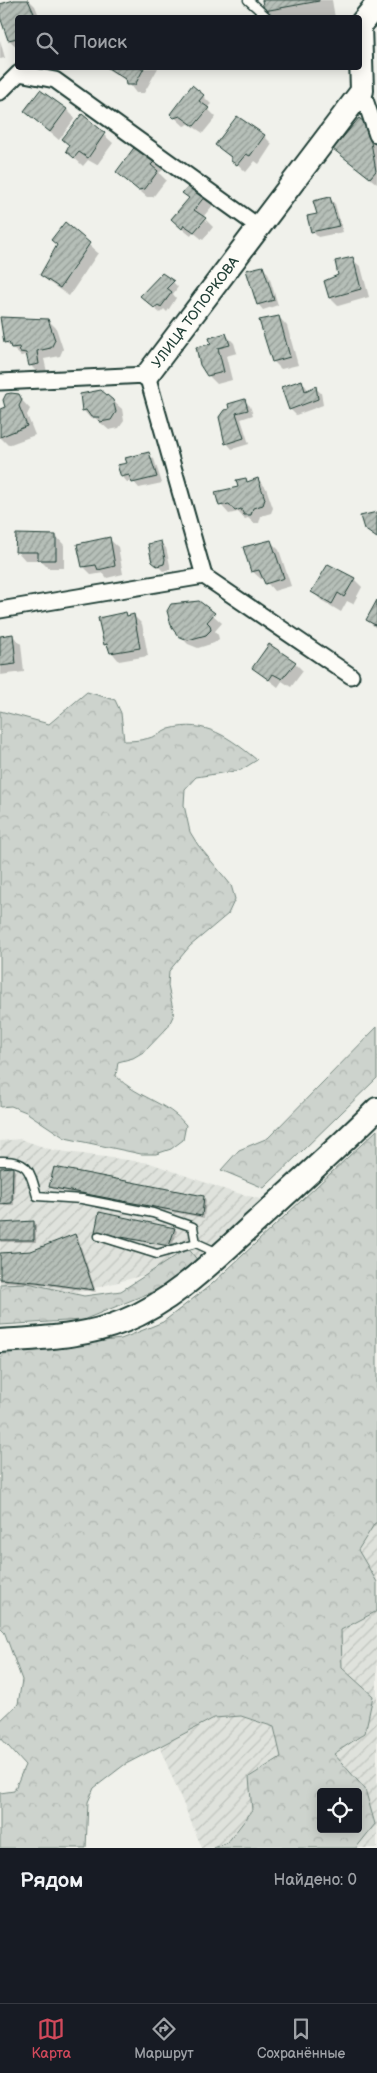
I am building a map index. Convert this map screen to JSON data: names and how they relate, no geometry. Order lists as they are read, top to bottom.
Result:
{
  "streets": {
    "main road": ["УЛИЦА ТОПОРКОВА"]
  },
  "page": {
    "search": "Поиск",
    "heading": ["Рядом", "Найдено: 0"],
    "nav": ["Карта", "Маршрут", "Сохранённые"]
  }
}
